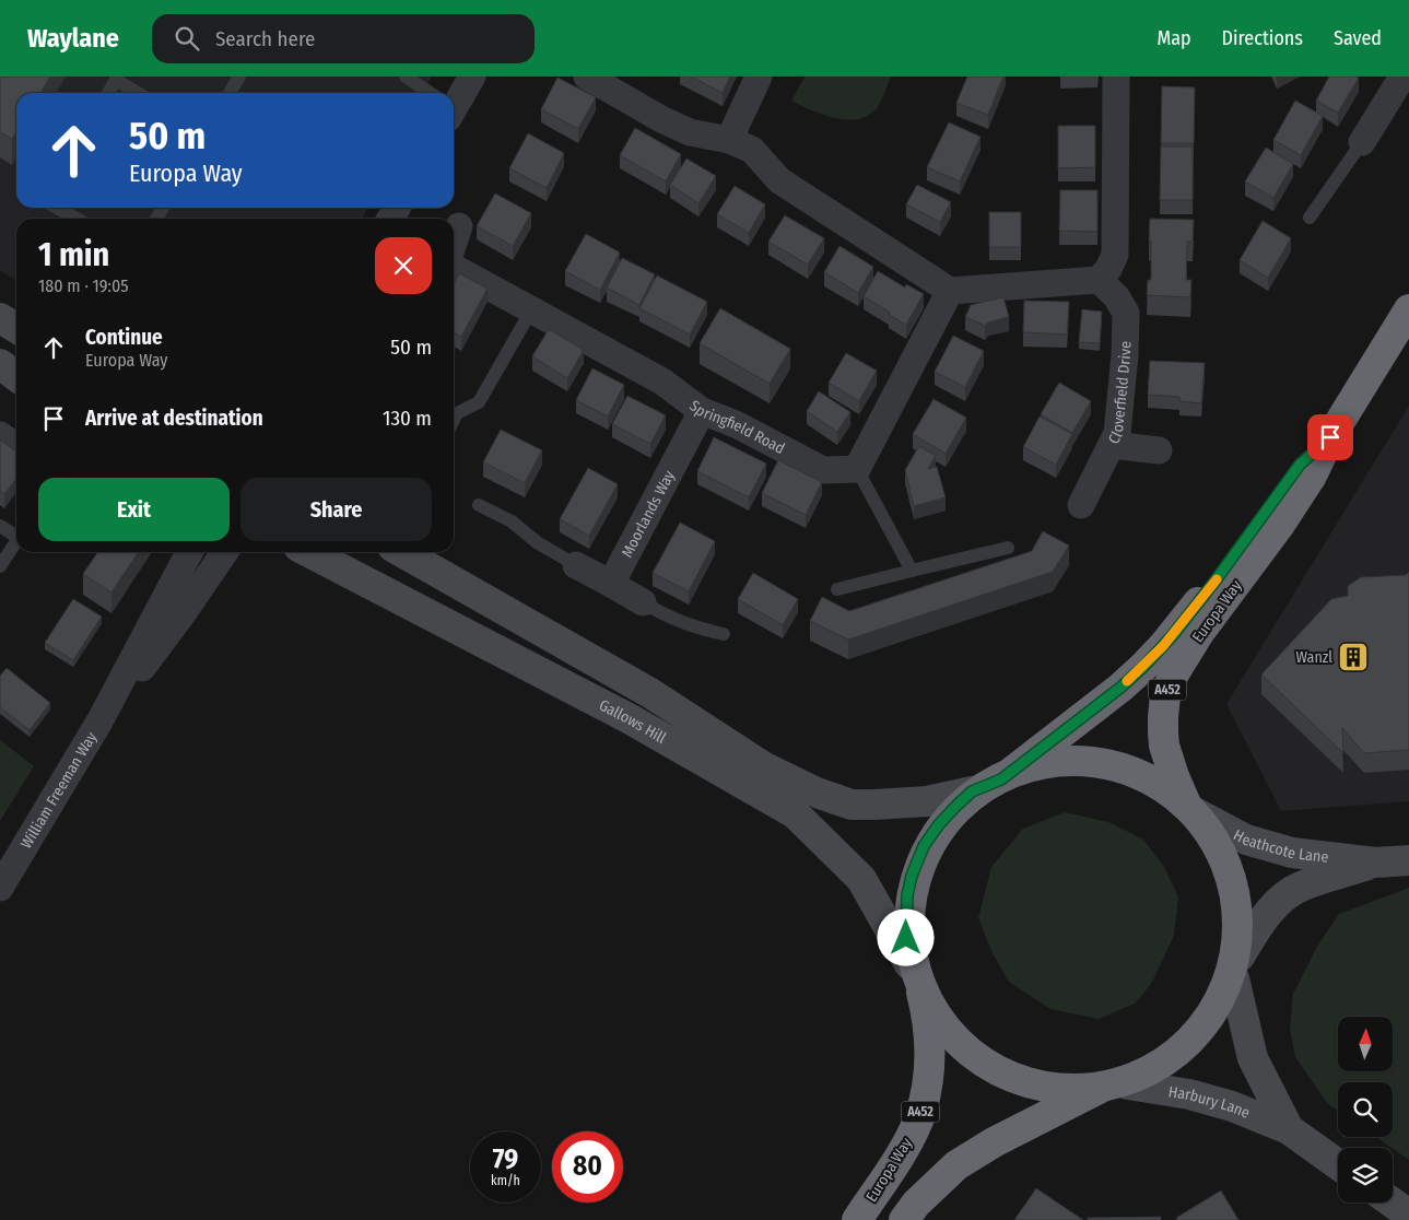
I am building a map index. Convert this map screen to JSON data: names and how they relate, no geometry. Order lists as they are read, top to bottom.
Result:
{
  "streets": {
    "highway": ["Europa Way", "A452"],
    "street": [
      "Cloverfield Drive",
      "Springfield Road",
      "Moorlands Way",
      "Gallows Hill",
      "William Freeman Way",
      "Heathcote Lane",
      "Harbury Lane"
    ]
  },
  "crossings": [
    ["Springfield Road", "Moorlands Way"],
    ["Europa Way", "Gallows Hill"],
    ["Europa Way", "Heathcote Lane"],
    ["Heathcote Lane", "Harbury Lane"]
  ],
  "places": {
    "building": ["Wanzl"]
  },
  "north": "top",
  "page": {
    "header": "Waylane",
    "search": "Search here",
    "nav": ["Map", "Directions", "Saved"],
    "turn": ["50 m", "Europa Way"],
    "heading": ["1 min", "180 m · 19:05"],
    "list": [
      {
        "name": "Continue",
        "note": "Europa Way",
        "value": "50 m"
      },
      {
        "name": "Arrive at destination",
        "value": "130 m"
      }
    ],
    "buttons": ["Exit", "Share"],
    "speed": "79 km/h",
    "limit": "80"
  }
}
